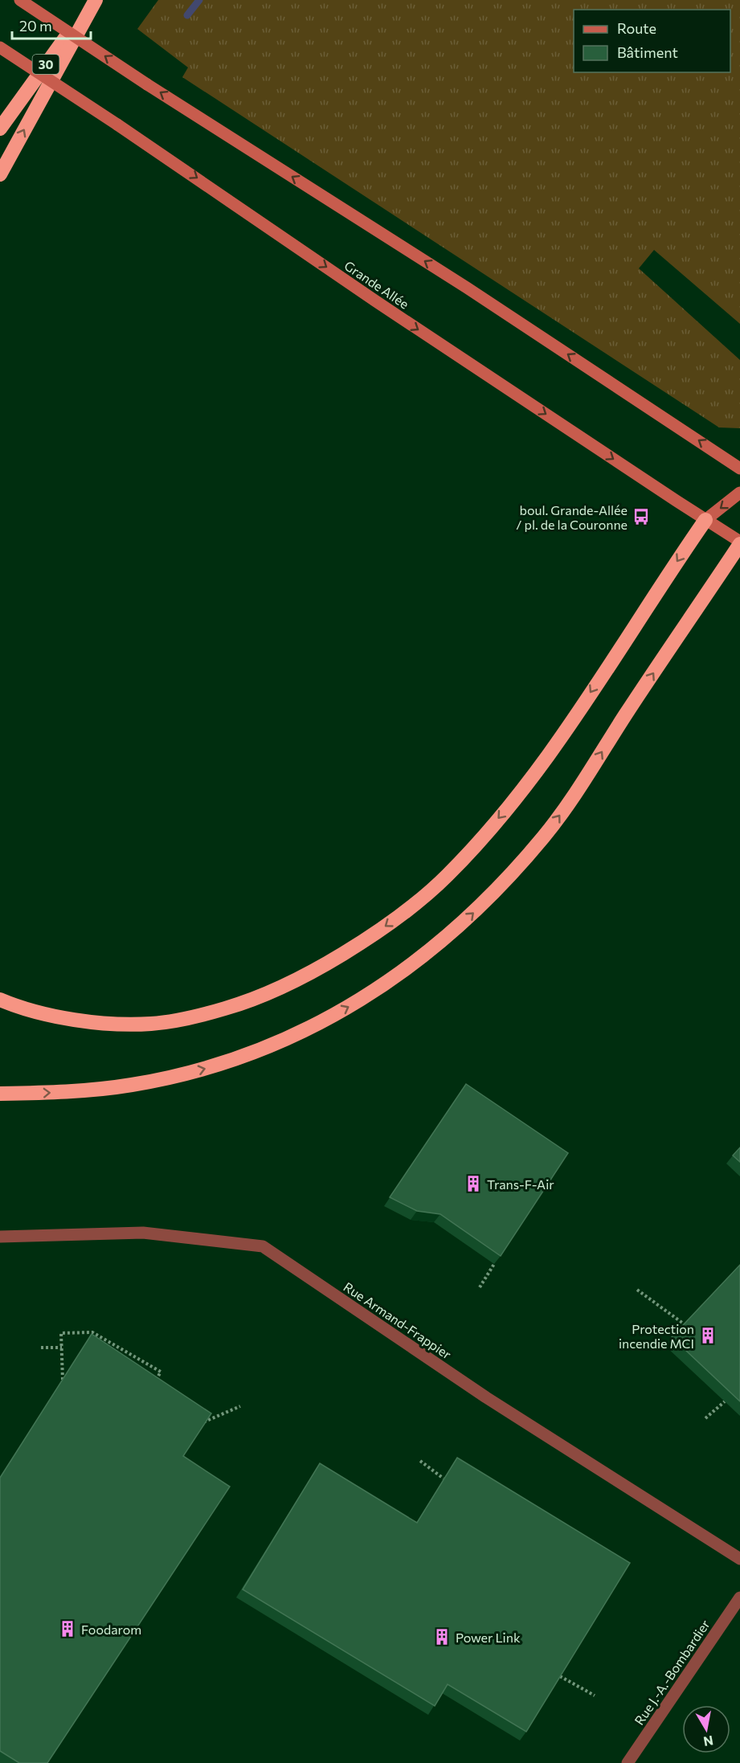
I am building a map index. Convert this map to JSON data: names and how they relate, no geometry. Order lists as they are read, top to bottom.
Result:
{
  "streets": {
    "highway": ["30"],
    "main road": ["Grande Allée"],
    "street": ["Rue Armand-Frappier", "Rue J.-A.-Bombardier"]
  },
  "places": {
    "bus stop": ["boul. Grande-Allée / pl. de la Couronne"],
    "building": [
      "Trans-F-Air",
      "Protection incendie MCI",
      "Foodarom",
      "Power Link"
    ]
  },
  "legend": ["Route", "Bâtiment"],
  "scale_bar": "20 m",
  "north": "bottom"
}
